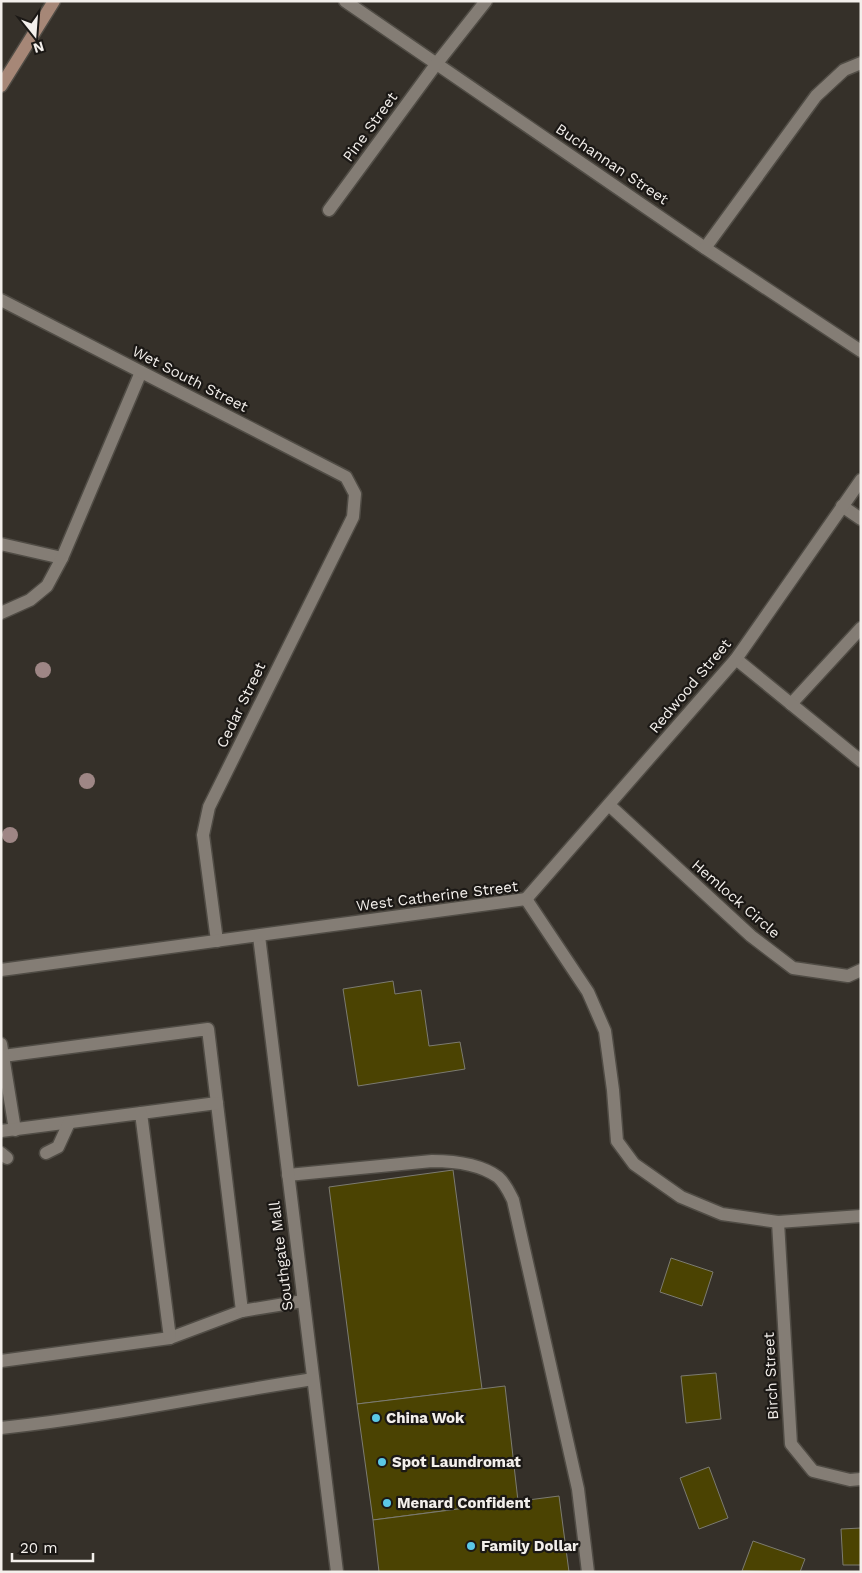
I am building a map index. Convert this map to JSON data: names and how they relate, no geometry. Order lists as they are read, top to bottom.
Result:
{
  "streets": {
    "street": [
      "Pine Street",
      "Buchannan Street",
      "Wet South Street",
      "Redwood Street",
      "Cedar Street",
      "West Catherine Street",
      "Hemlock Circle",
      "Southgate Mall",
      "Birch Street"
    ]
  },
  "crossings": [
    ["Pine Street", "Buchannan Street"],
    ["Wet South Street", "Cedar Street"],
    ["Redwood Street", "West Catherine Street"],
    ["Redwood Street", "Hemlock Circle"],
    ["Cedar Street", "West Catherine Street"],
    ["West Catherine Street", "Southgate Mall"],
    ["West Catherine Street", "Birch Street"]
  ],
  "places": [
    "China Wok",
    "Spot Laundromat",
    "Menard Confident",
    "Family Dollar"
  ],
  "scale_bar": "20 m",
  "north": "bottom"
}
